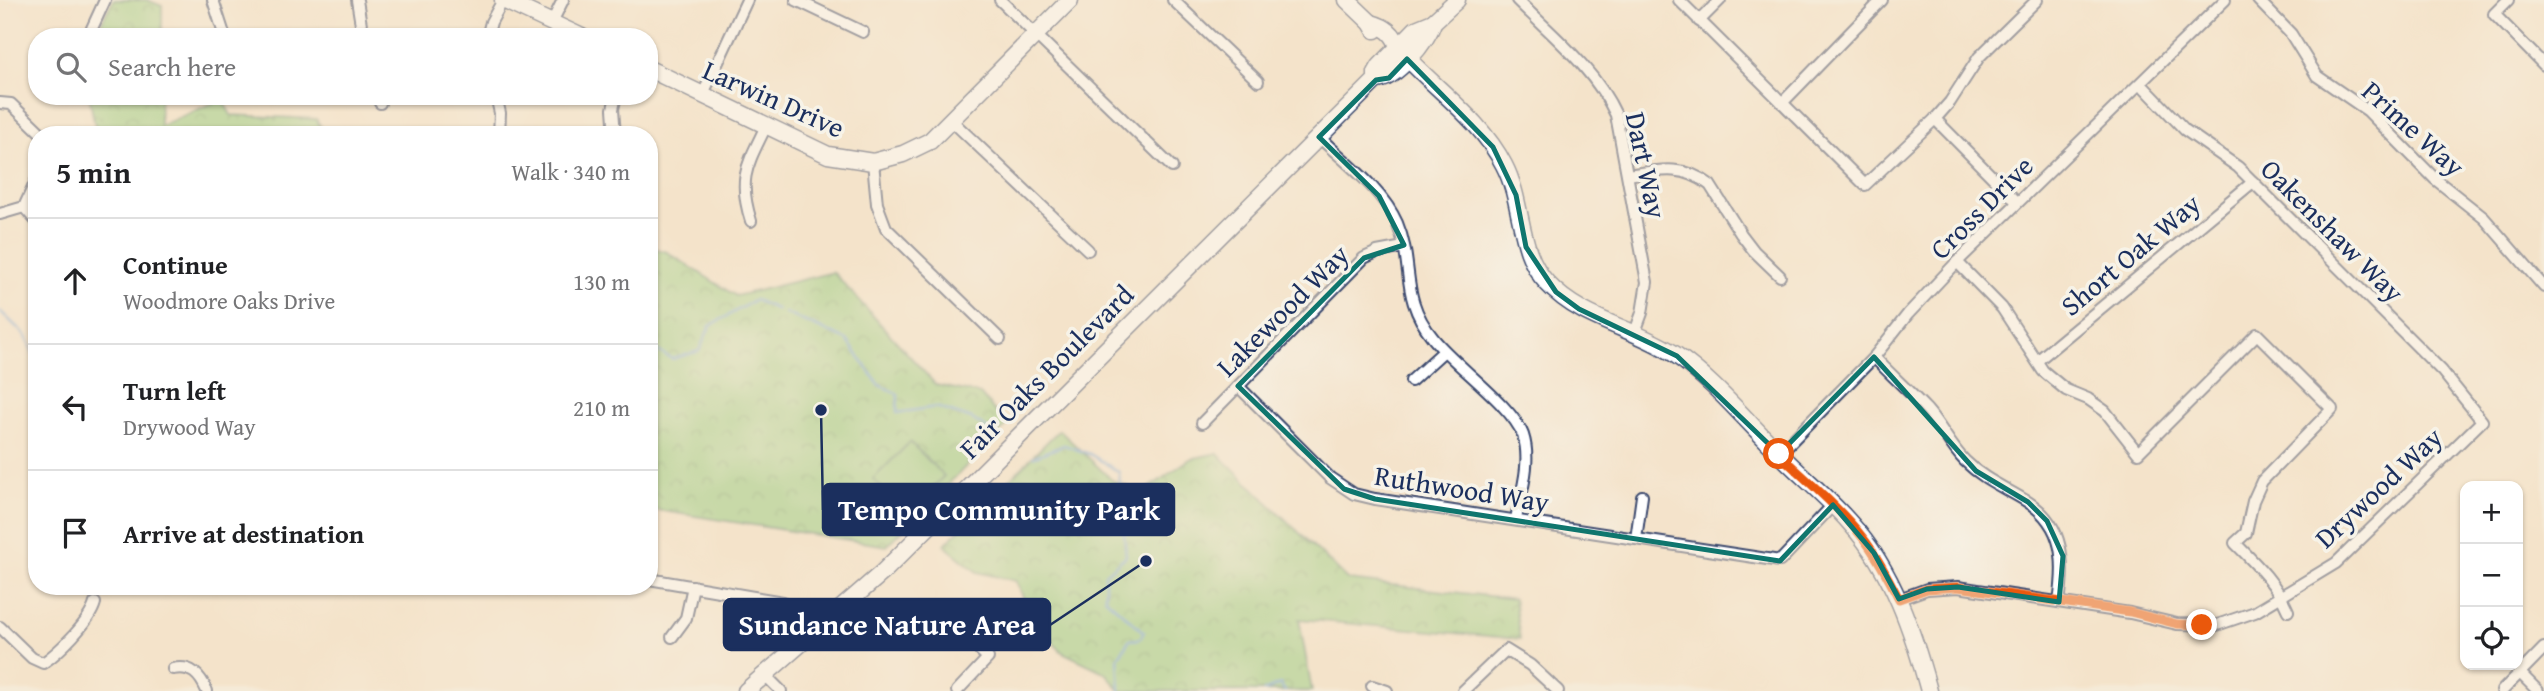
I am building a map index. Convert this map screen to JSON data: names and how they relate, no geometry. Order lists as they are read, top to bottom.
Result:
{
  "streets": {
    "street": [
      "Larwin Drive",
      "Prime Way",
      "Dart Way",
      "Cross Drive",
      "Oakenshaw Way",
      "Short Oak Way",
      "Lakewood Way",
      "Fair Oaks Boulevard",
      "Drywood Way",
      "Ruthwood Way"
    ]
  },
  "crossings": [
    ["Cross Drive", "Oakenshaw Way"],
    ["Oakenshaw Way", "Short Oak Way"],
    ["Oakenshaw Way", "Drywood Way"],
    ["Lakewood Way", "Ruthwood Way"]
  ],
  "places": ["Tempo Community Park", "Sundance Nature Area"],
  "page": {
    "search": "Search here",
    "heading": ["5 min", "Walk · 340 m"],
    "list": [
      ["Continue", "Woodmore Oaks Drive", "130 m"],
      ["Turn left", "Drywood Way", "210 m"],
      "Arrive at destination"
    ],
    "map_buttons": ["+", "−"]
  }
}
